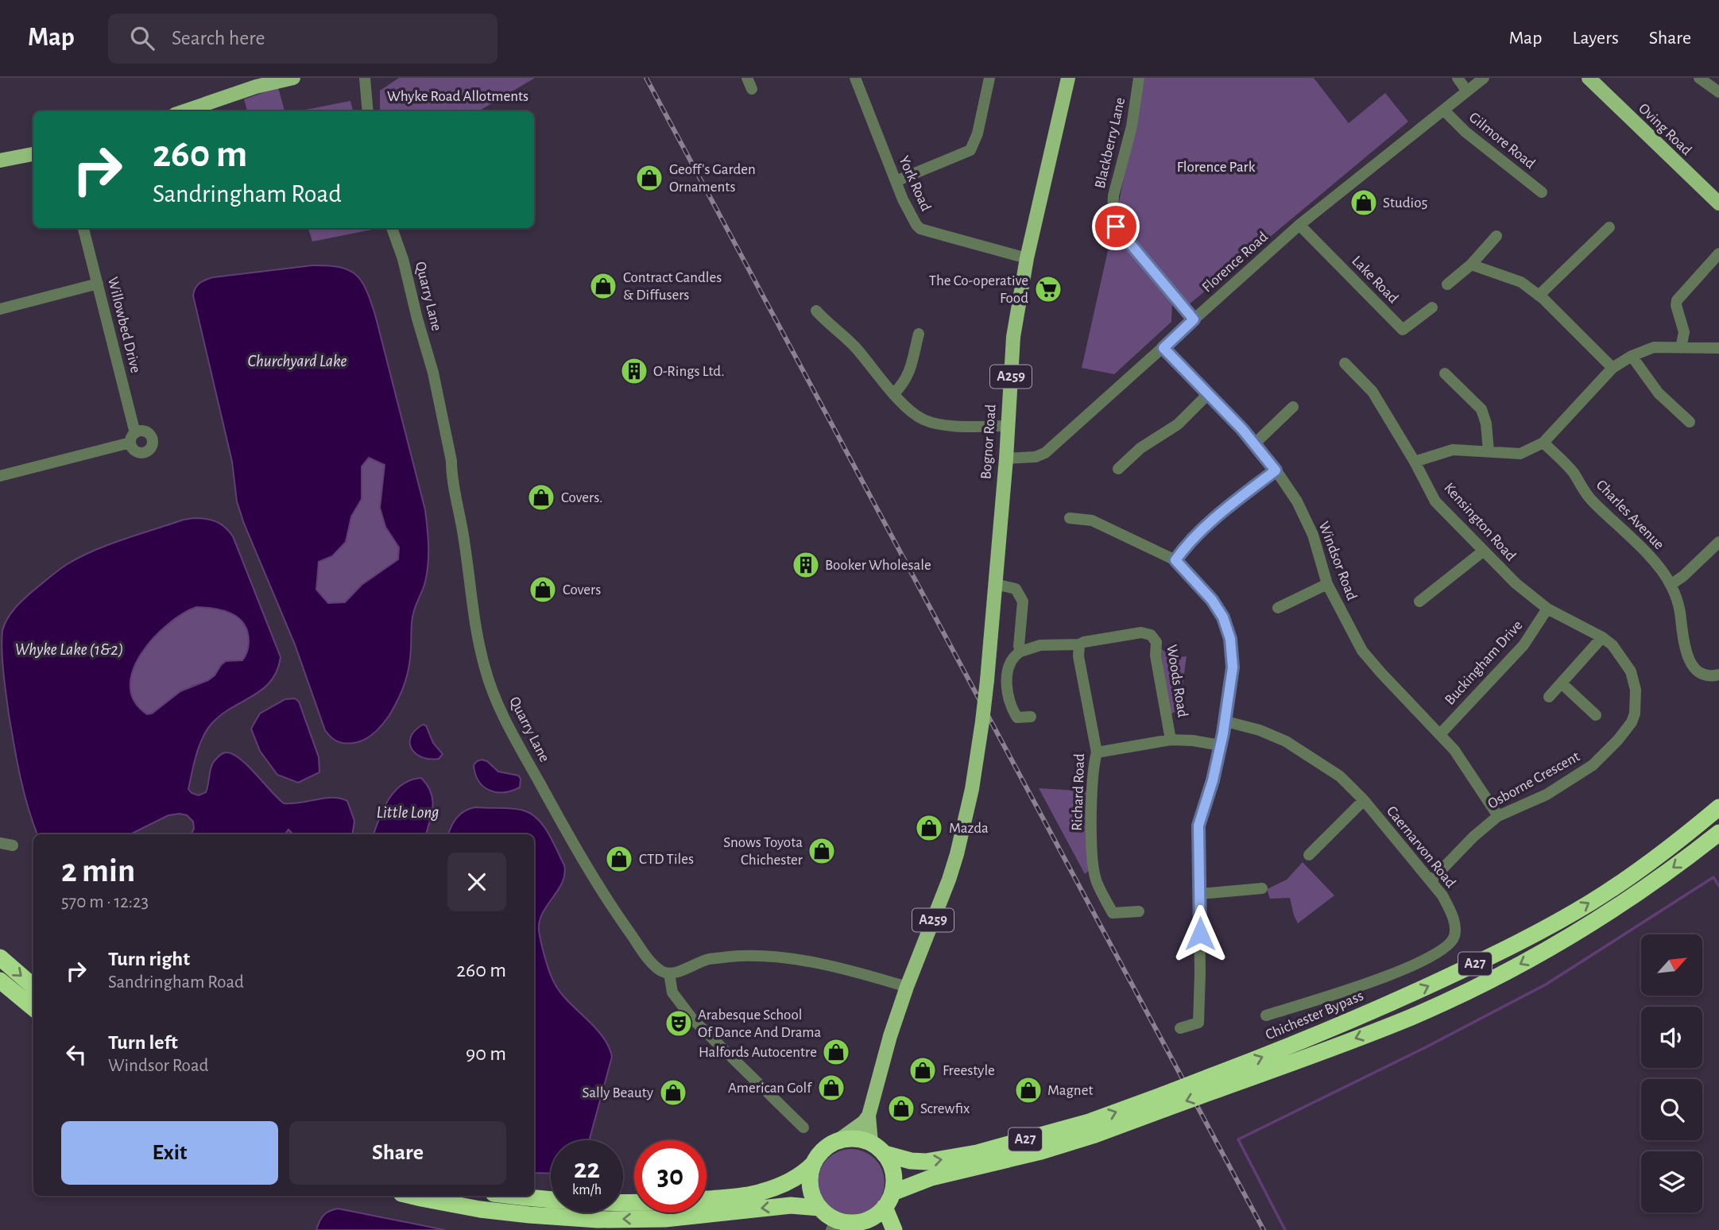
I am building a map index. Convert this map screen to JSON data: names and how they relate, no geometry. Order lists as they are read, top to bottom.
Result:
{
  "streets": {
    "highway": ["A27", "Chichester Bypass"],
    "main road": ["Oving Road", "A259", "Bognor Road"],
    "street": [
      "Gilmore Road",
      "Blackberry Lane",
      "York Road",
      "Florence Road",
      "Lake Road",
      "Quarry Lane",
      "Willowbed Drive",
      "Charles Avenue",
      "Kensington Road",
      "Windsor Road",
      "Buckingham Drive",
      "Woods Road",
      "Osborne Crescent",
      "Richard Road",
      "Caernarvon Road"
    ]
  },
  "crossings": [
    ["Gilmore Road", "Florence Road"],
    ["Blackberry Lane", "Florence Road"],
    ["York Road", "Bognor Road"],
    ["Florence Road", "Lake Road"],
    ["Florence Road", "Bognor Road"],
    ["Florence Road", "Windsor Road"],
    ["A259", "Bognor Road"],
    ["A259", "Chichester Bypass"],
    ["Kensington Road", "Buckingham Drive"],
    ["Kensington Road", "Osborne Crescent"],
    ["Windsor Road", "Buckingham Drive"],
    ["Windsor Road", "Osborne Crescent"],
    ["Buckingham Drive", "Osborne Crescent"],
    ["Woods Road", "Richard Road"],
    ["Osborne Crescent", "Caernarvon Road"]
  ],
  "water": ["Churchyard Lake", "Whyke Lake (1&2)", "Little Long"],
  "parks": ["Whyke Road Allotments", "Florence Park"],
  "places": {
    "shop": [
      "Geoff's Garden Ornaments",
      "Studio5",
      "Contract Candles & Diffusers",
      "Covers.",
      "Covers",
      "Mazda",
      "Snows Toyota Chichester",
      "CTD Tiles",
      "Halfords Autocentre",
      "Freestyle",
      "American Golf",
      "Magnet",
      "Sally Beauty",
      "Screwfix"
    ],
    "supermarket": ["The Co-operative Food"],
    "building": ["O-Rings Ltd.", "Booker Wholesale"],
    "theatre": ["Arabesque School Of Dance And Drama"]
  },
  "north": "top right",
  "page": {
    "header": "Map",
    "search": "Search here",
    "nav": ["Map", "Layers", "Share"],
    "turn": ["260 m", "Sandringham Road"],
    "heading": ["2 min", "570 m · 12:23"],
    "list": [
      {
        "name": "Turn right",
        "note": "Sandringham Road",
        "value": "260 m"
      },
      {
        "name": "Turn left",
        "note": "Windsor Road",
        "value": "90 m"
      }
    ],
    "buttons": ["Exit", "Share"],
    "speed": "22 km/h",
    "limit": "30"
  }
}
